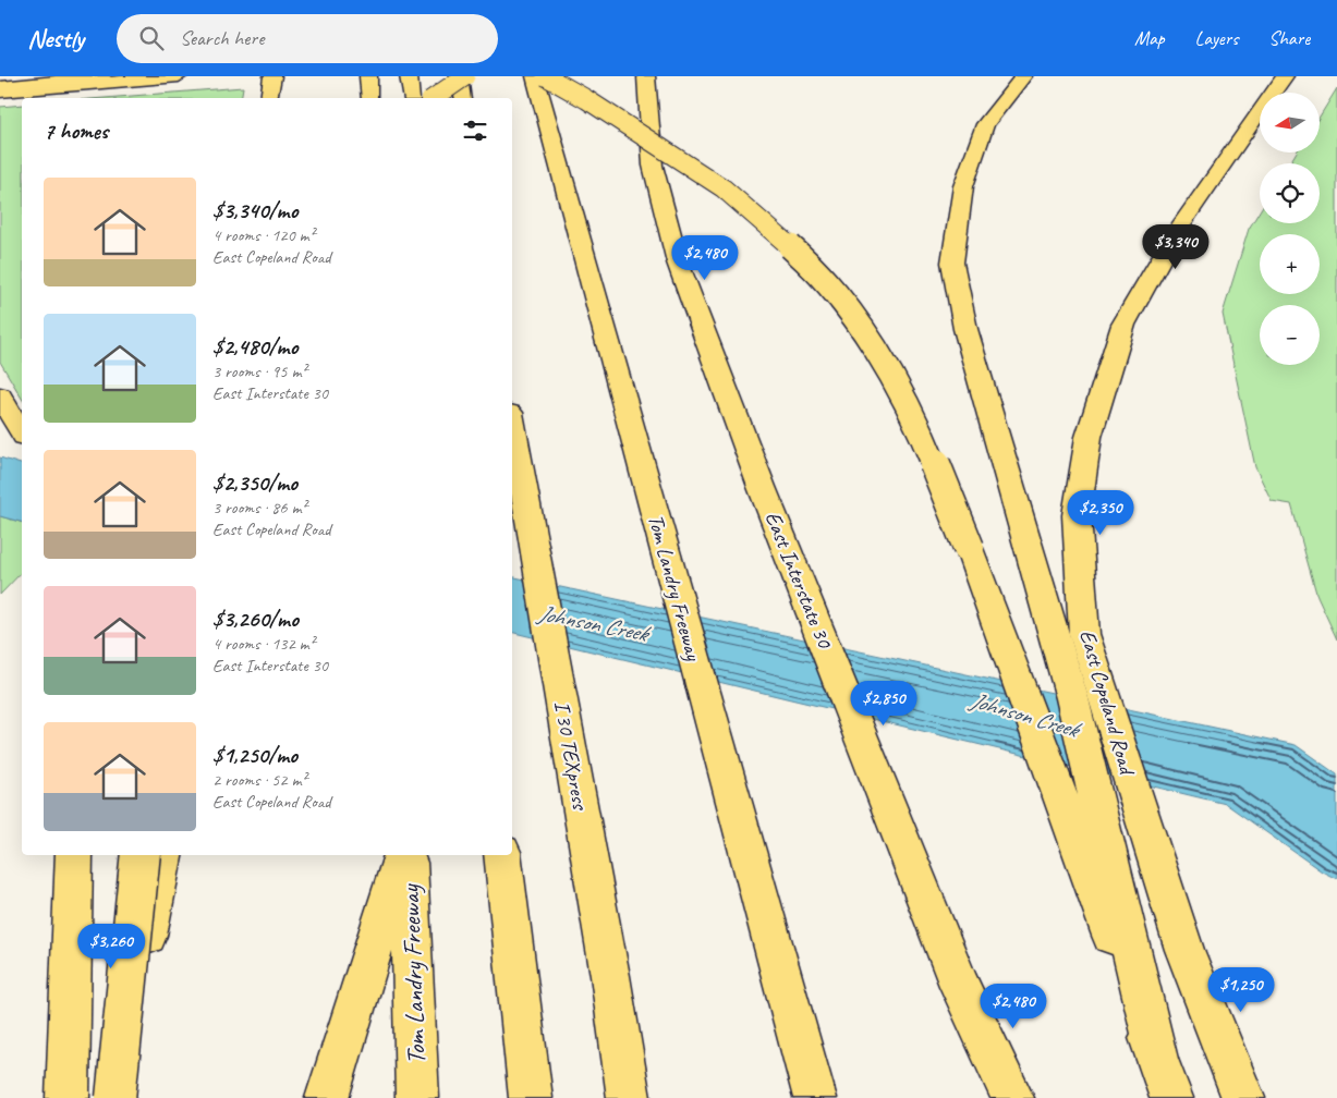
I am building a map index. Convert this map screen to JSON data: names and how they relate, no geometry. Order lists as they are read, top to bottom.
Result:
{
  "streets": {
    "main road": [
      "East Interstate 30",
      "Tom Landry Freeway",
      "East Copeland Road",
      "I 30 TEXpress"
    ]
  },
  "water": ["Johnson Creek"],
  "north": "left",
  "page": {
    "header": "Nestly",
    "search": "Search here",
    "nav": ["Map", "Layers", "Share"],
    "map_buttons": ["+", "−"],
    "heading": "7 homes",
    "list": [
      {
        "name": "$3,340/mo",
        "note": "4 rooms · 120 m² · East Copeland Road"
      },
      {
        "name": "$2,480/mo",
        "note": "3 rooms · 95 m² · East Interstate 30"
      },
      {
        "name": "$2,350/mo",
        "note": "3 rooms · 86 m² · East Copeland Road"
      },
      {
        "name": "$3,260/mo",
        "note": "4 rooms · 132 m² · East Interstate 30"
      },
      {
        "name": "$1,250/mo",
        "note": "2 rooms · 52 m² · East Copeland Road"
      }
    ],
    "price": [
      "$3,340",
      "$2,480",
      "$2,350",
      "$2,850",
      "$3,260",
      "$1,250",
      "$2,480"
    ]
  }
}
